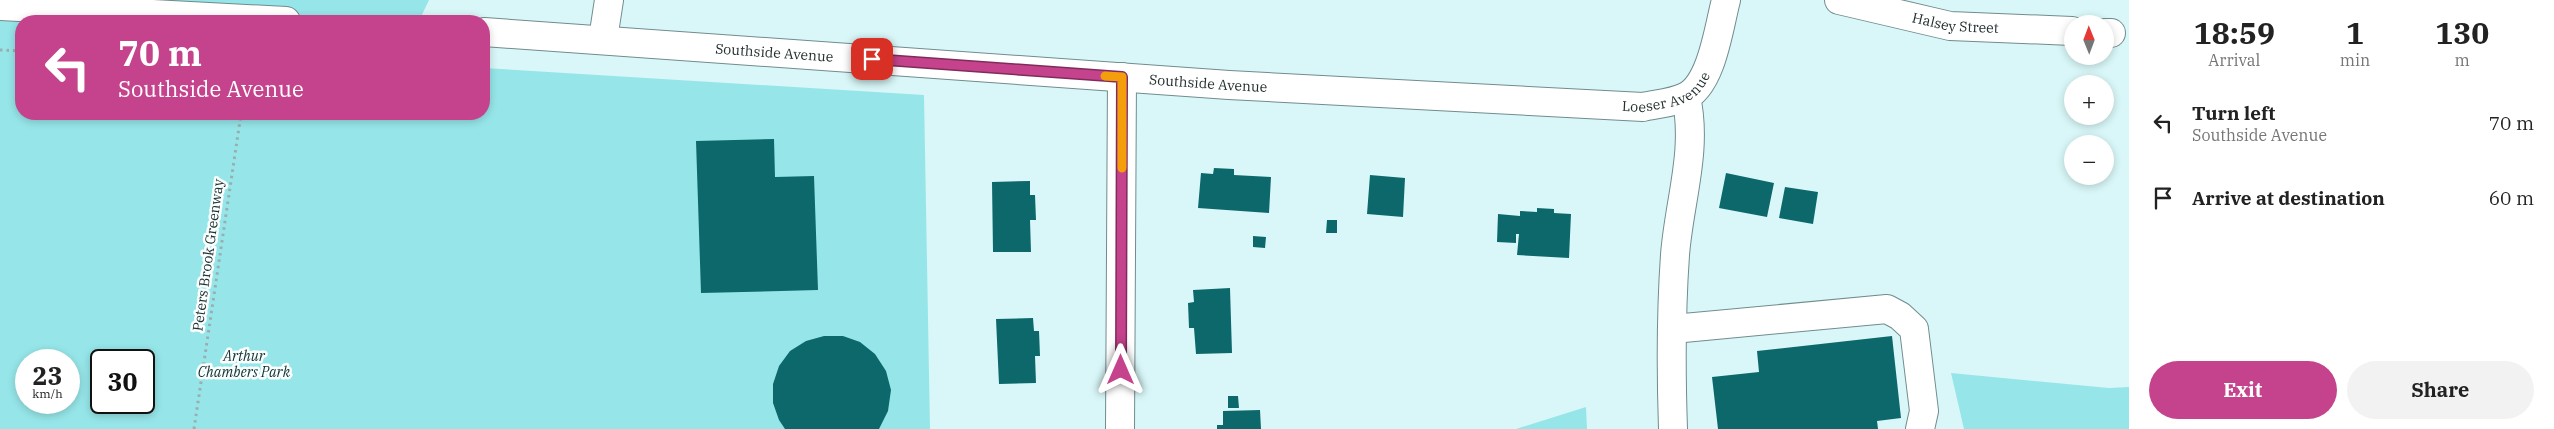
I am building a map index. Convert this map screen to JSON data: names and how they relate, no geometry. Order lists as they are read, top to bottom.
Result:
{
  "streets": {
    "street": ["Halsey Street", "Southside Avenue", "Loeser Avenue"],
    "path": ["Peters Brook Greenway"]
  },
  "crossings": [
    ["Southside Avenue", "Loeser Avenue"]
  ],
  "parks": ["Arthur Chambers Park"],
  "north": "top",
  "page": {
    "eta": [
      "18:59",
      "Arrival",
      "1",
      "min",
      "130",
      "m"
    ],
    "map_buttons": ["+", "−"],
    "turn": ["70 m", "Southside Avenue"],
    "list": [
      {
        "name": "Turn left",
        "note": "Southside Avenue",
        "value": "70 m"
      },
      {
        "name": "Arrive at destination",
        "value": "60 m"
      }
    ],
    "speed": "23 km/h",
    "limit": "30",
    "buttons": ["Exit", "Share"]
  }
}
